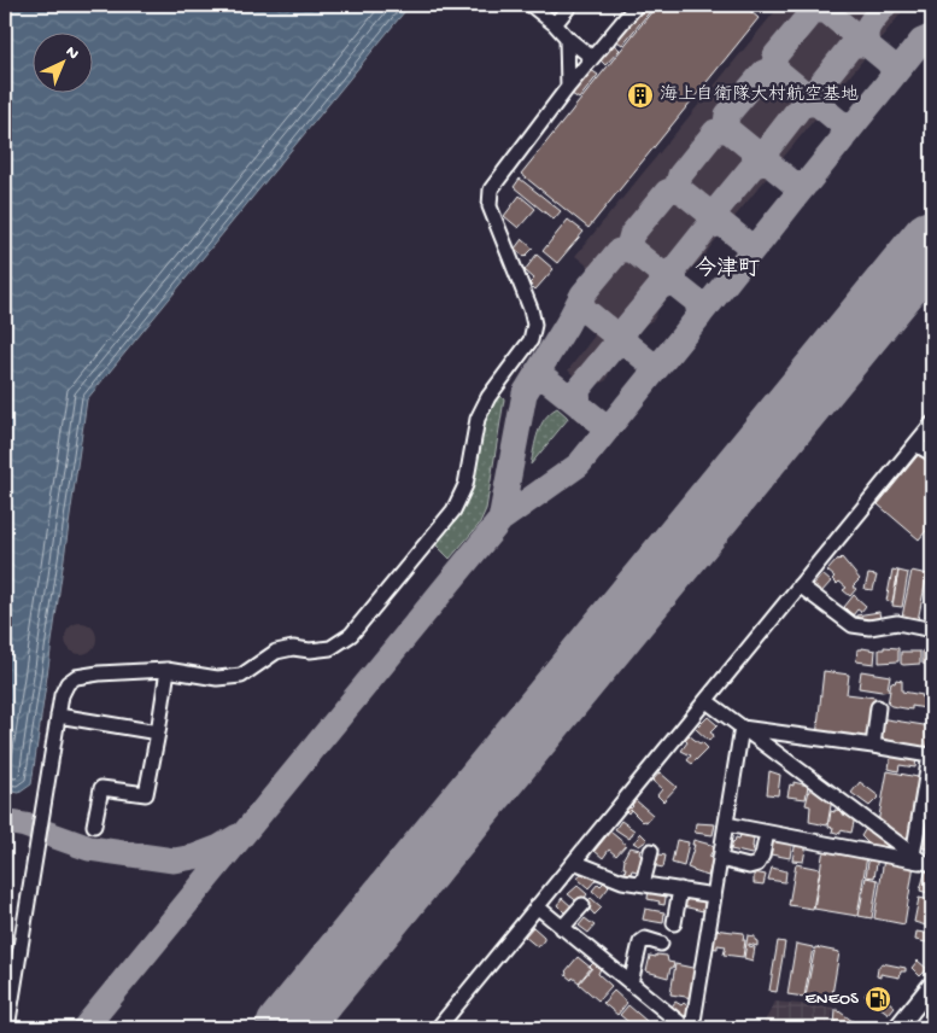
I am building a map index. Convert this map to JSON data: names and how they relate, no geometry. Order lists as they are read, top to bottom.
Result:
{
  "districts": ["今津町"],
  "places": {
    "building": ["海上自衛隊大村航空基地"],
    "fuel station": ["ENEOS"]
  },
  "north": "top right"
}
